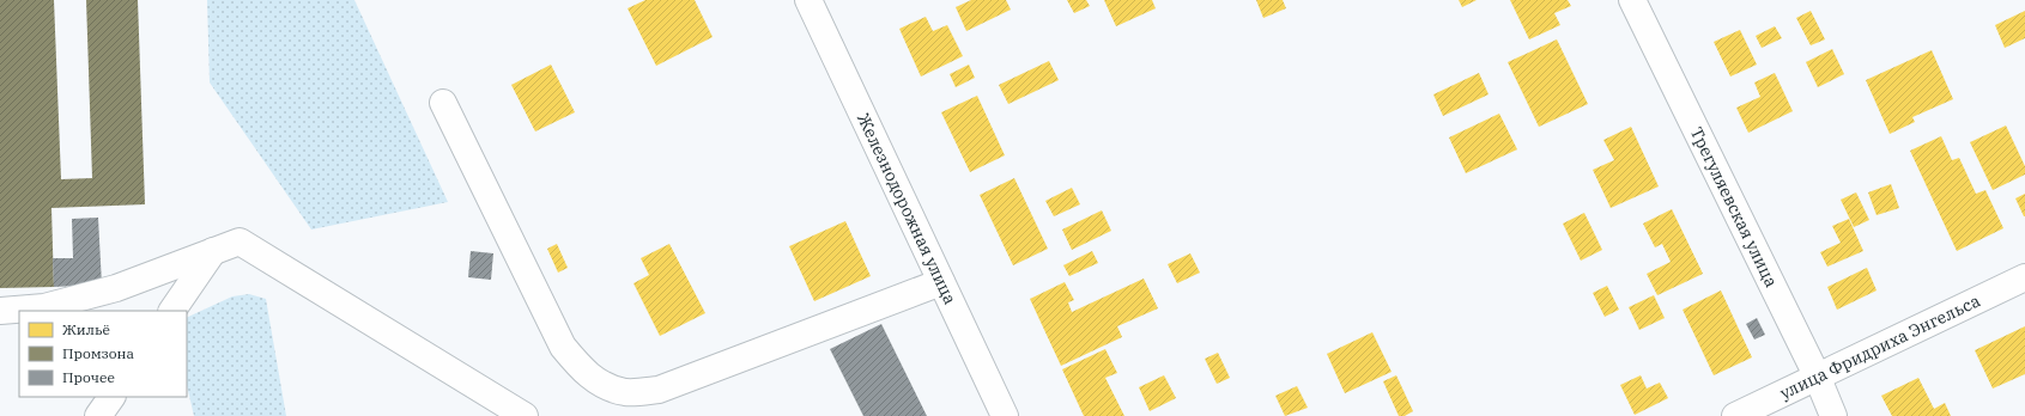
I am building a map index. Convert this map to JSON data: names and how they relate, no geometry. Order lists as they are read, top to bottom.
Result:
{
  "streets": {
    "street": ["Железнодорожная улица", "Трегуляевская улица", "улица Фридриха Энгельса"]
  },
  "crossings": [
    ["Трегуляевская улица", "улица Фридриха Энгельса"]
  ],
  "legend": ["Жильё", "Промзона", "Прочее"]
}
